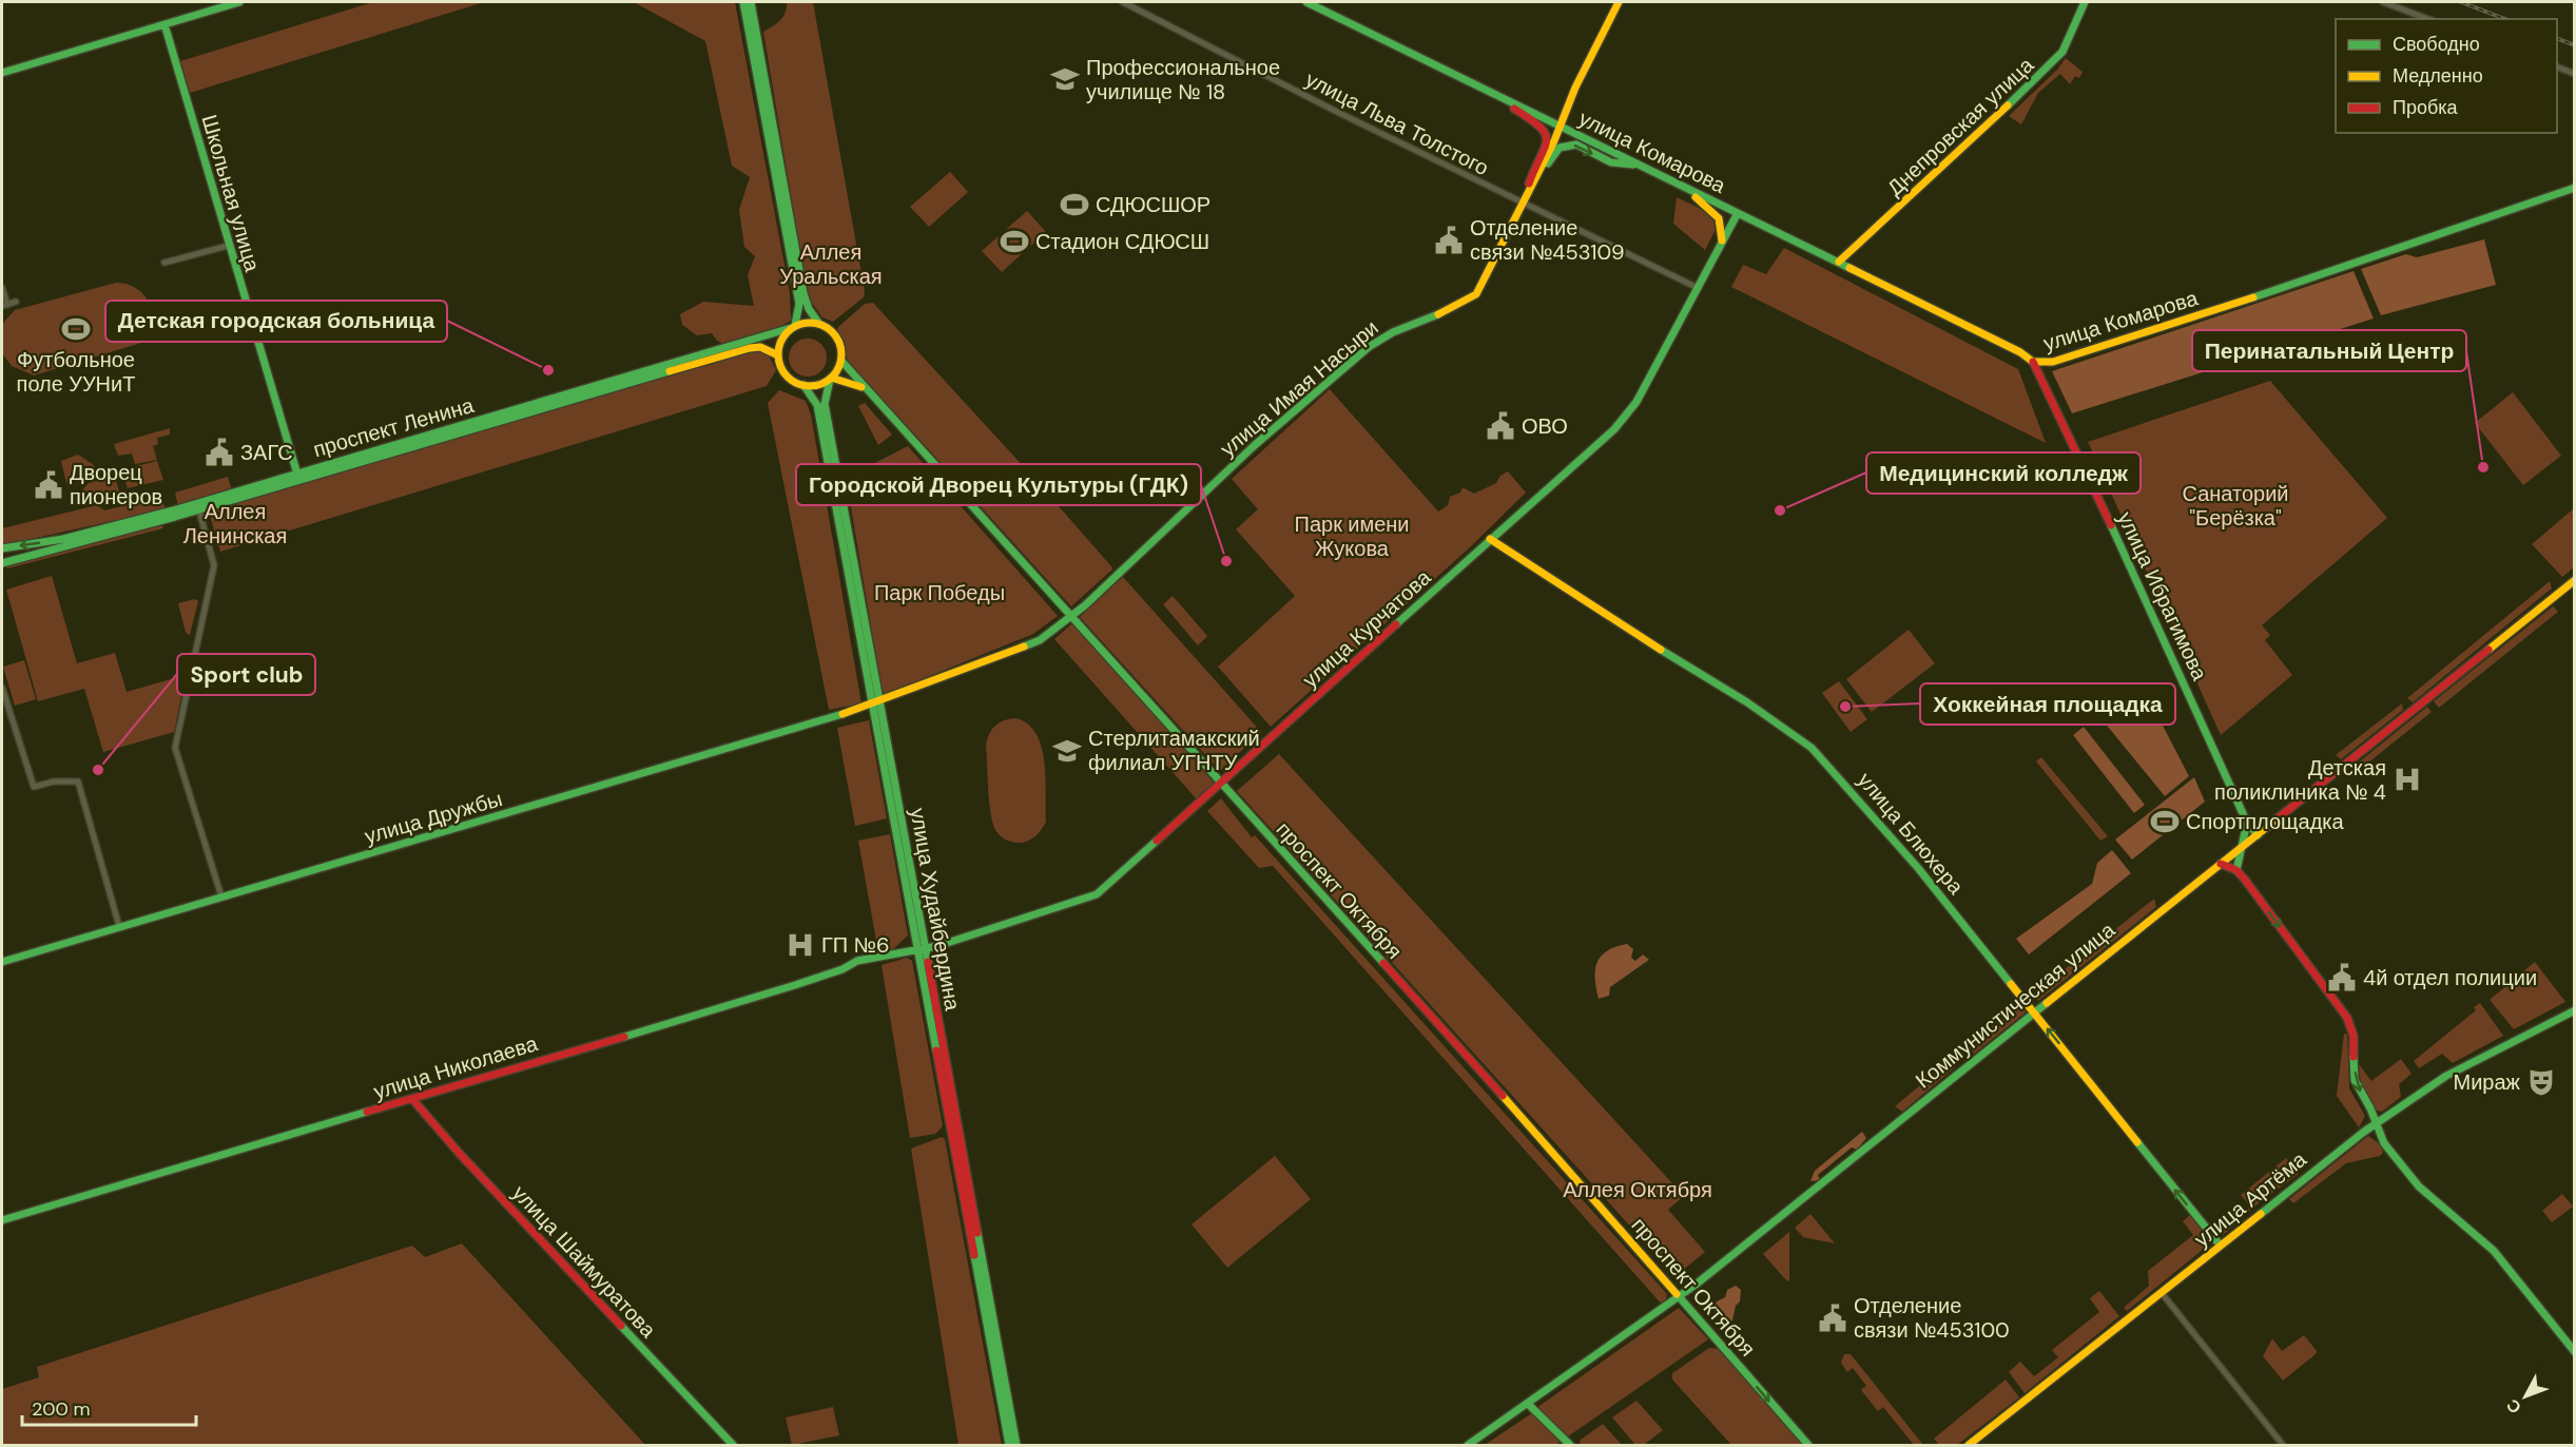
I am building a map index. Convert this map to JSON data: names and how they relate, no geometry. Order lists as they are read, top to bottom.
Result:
{
  "streets": {
    "main road": [
      "Днепровская улица",
      "улица Комарова",
      "Школьная улица",
      "улица Имая Насыри",
      "проспект Ленина",
      "улица Ибрагимова",
      "улица Курчатова",
      "улица Дружбы",
      "улица Блюхера",
      "проспект Октября",
      "улица Худайбердина",
      "Коммунистическая улица",
      "улица Николаева",
      "улица Артёма",
      "улица Шаймуратова"
    ],
    "street": ["улица Льва Толстого"]
  },
  "crossings": [
    ["улица Льва Толстого", "улица Имая Насыри"],
    ["улица Льва Толстого", "улица Курчатова"],
    ["Днепровская улица", "улица Комарова"],
    ["улица Комарова", "улица Имая Насыри"],
    ["улица Комарова", "улица Ибрагимова"],
    ["улица Комарова", "улица Курчатова"],
    ["Школьная улица", "проспект Ленина"],
    ["улица Имая Насыри", "улица Дружбы"],
    ["улица Имая Насыри", "проспект Октября"],
    ["улица Имая Насыри", "улица Худайбердина"],
    ["проспект Ленина", "проспект Октября"],
    ["проспект Ленина", "улица Худайбердина"],
    ["улица Ибрагимова", "Коммунистическая улица"],
    ["улица Курчатова", "улица Блюхера"],
    ["улица Курчатова", "проспект Октября"],
    ["улица Курчатова", "улица Худайбердина"],
    ["улица Курчатова", "улица Николаева"],
    ["улица Дружбы", "улица Худайбердина"],
    ["улица Блюхера", "Коммунистическая улица"],
    ["улица Блюхера", "улица Артёма"],
    ["проспект Октября", "улица Худайбердина"],
    ["проспект Октября", "Коммунистическая улица"],
    ["улица Худайбердина", "улица Николаева"],
    ["улица Николаева", "улица Шаймуратова"]
  ],
  "parks": [
    "Аллея Уральская",
    "Санаторий \"Берёзка\"",
    "Аллея Ленинская",
    "Парк имени Жукова",
    "Парк Победы",
    "Аллея Октября"
  ],
  "places": {
    "school or university": ["Профессиональное училище № 18", "Стерлитамакский филиал УГНТУ"],
    "sports": [
      "СДЮСШОР",
      "Стадион СДЮСШ",
      "Футбольное поле УУНиТ",
      "Спортплощадка"
    ],
    "public building": [
      "Отделение связи №453109",
      "ОВО",
      "ЗАГС",
      "Дворец пионеров",
      "4й отдел полиции",
      "Отделение связи №453100"
    ],
    "other": [
      "Детская городская больница",
      "Перинатальный Центр",
      "Медицинский колледж",
      "Городской Дворец Культуры (ГДК)",
      "Хоккейная площадка",
      "Sport club"
    ],
    "hospital": ["Детская поликлиника № 4", "ГП №6"],
    "theatre": ["Мираж"]
  },
  "legend": ["Свободно", "Медленно", "Пробка"],
  "scale_bar": "200 m",
  "north": "bottom left"
}
